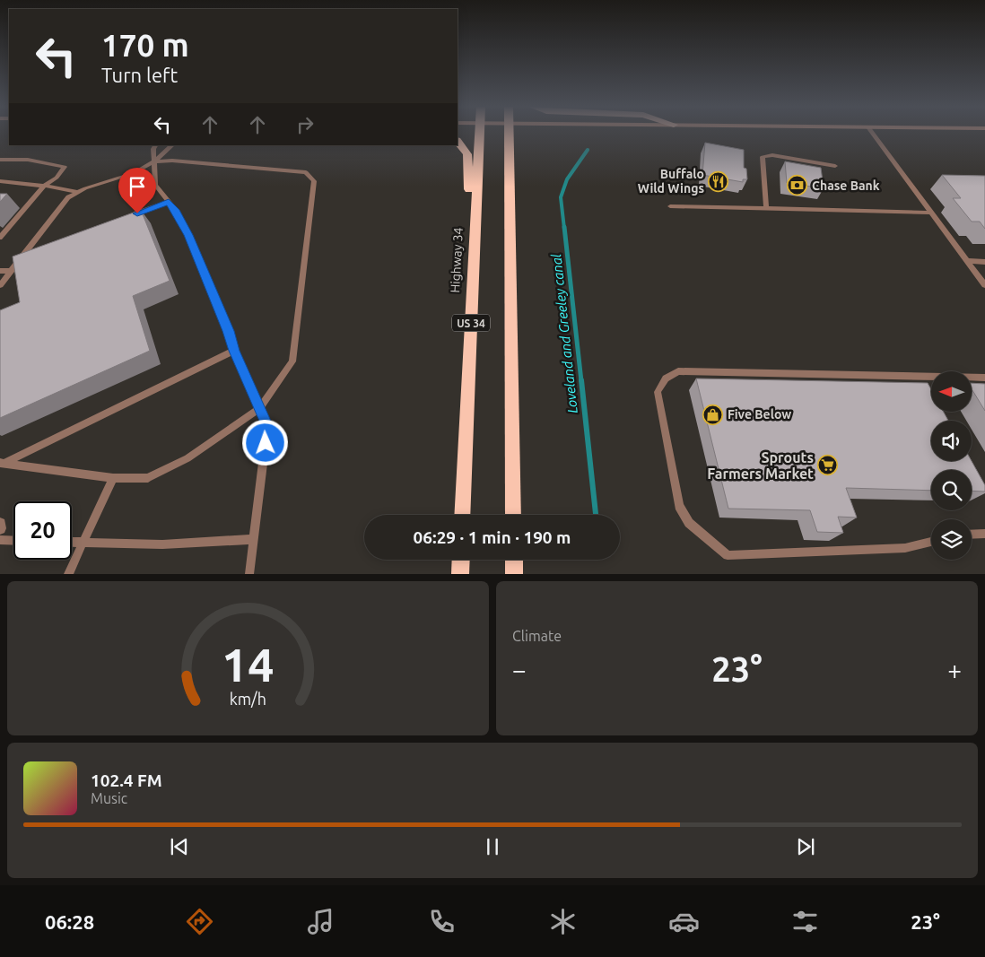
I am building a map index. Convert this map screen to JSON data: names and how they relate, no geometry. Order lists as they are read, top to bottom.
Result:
{
  "streets": {
    "highway": ["Highway 34", "US 34"]
  },
  "water": ["Loveland and Greeley canal"],
  "places": {
    "restaurant": ["Buffalo Wild Wings"],
    "bank": ["Chase Bank"],
    "shop": ["Five Below"],
    "supermarket": ["Sprouts Farmers Market"]
  },
  "north": "left",
  "page": {
    "turn": ["170 m", "Turn left"],
    "limit": "20",
    "trip": "06:29 · 1 min · 190 m",
    "tile": "Climate",
    "heat": ["−", "23°", "+"],
    "song": ["102.4 FM", "Music"],
    "tabs": ["06:28", "23°"],
    "gauge": ["14", "km/h"]
  }
}
